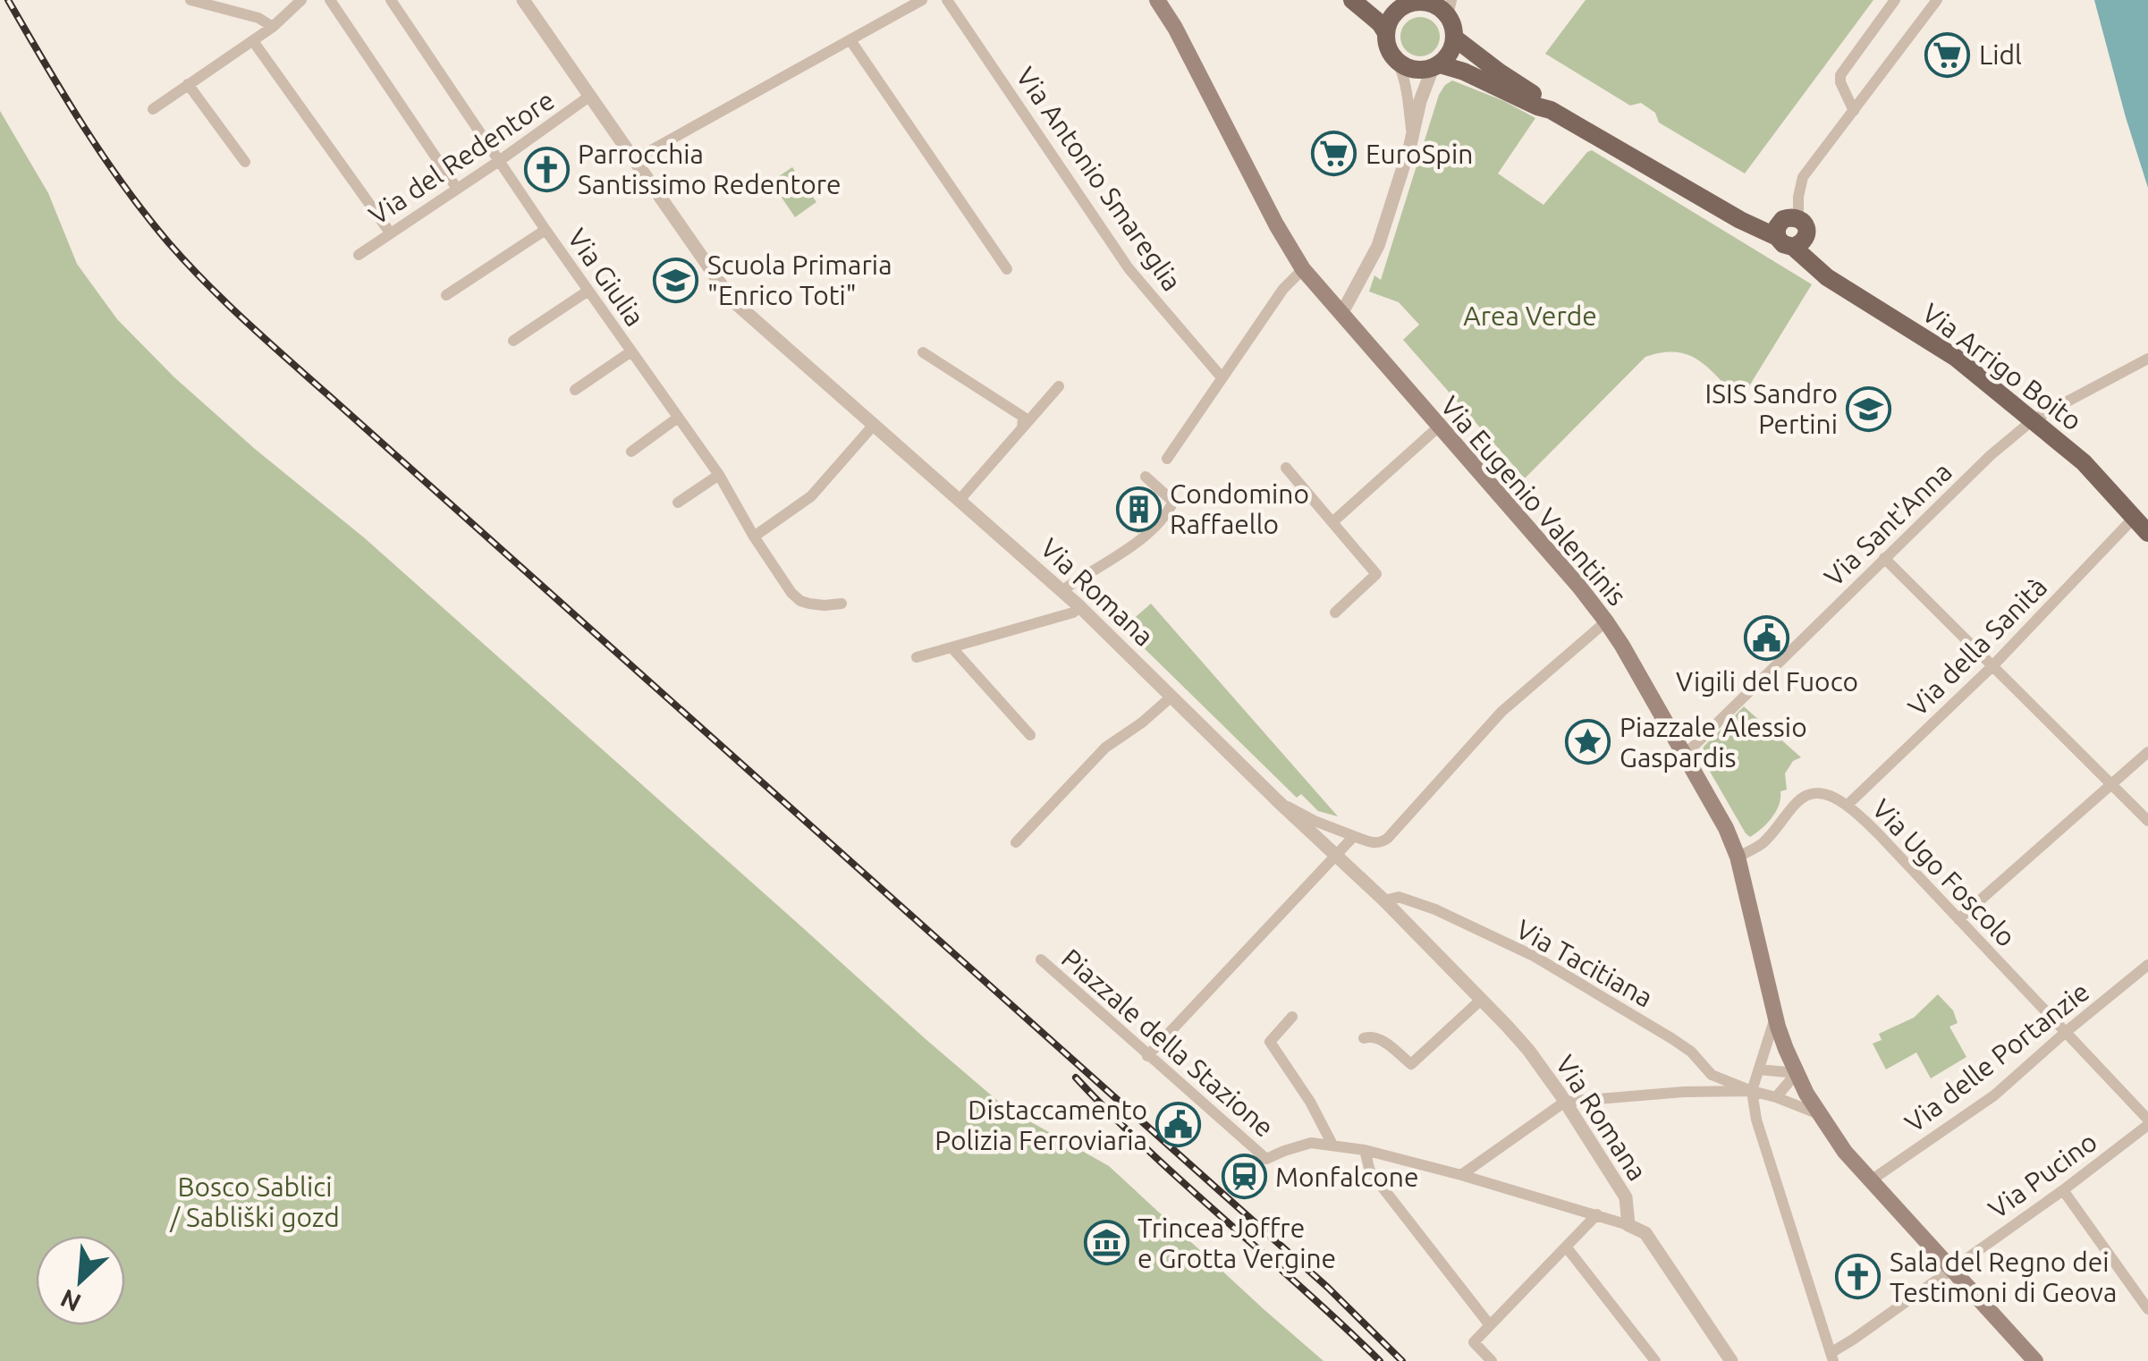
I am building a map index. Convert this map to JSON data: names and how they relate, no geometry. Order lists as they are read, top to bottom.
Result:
{
  "streets": {
    "main road": ["Via Arrigo Boito", "Via Eugenio Valentinis"],
    "street": [
      "Via del Redentore",
      "Via Antonio Smareglia",
      "Via Giulia",
      "Via Sant'Anna",
      "Via Romana",
      "Via della Sanità",
      "Via Ugo Foscolo",
      "Via Tacitiana",
      "Piazzale della Stazione",
      "Via delle Portanzie",
      "Via Pucino"
    ]
  },
  "crossings": [
    ["Via del Redentore", "Via Giulia"],
    ["Via del Redentore", "Via Romana"],
    ["Via Arrigo Boito", "Via Sant'Anna"],
    ["Via Arrigo Boito", "Via della Sanità"],
    ["Via Eugenio Valentinis", "Via Sant'Anna"],
    ["Via Eugenio Valentinis", "Via Ugo Foscolo"],
    ["Via Eugenio Valentinis", "Via delle Portanzie"],
    ["Via Eugenio Valentinis", "Via Pucino"],
    ["Via Romana", "Via Tacitiana"],
    ["Via della Sanità", "Via Ugo Foscolo"],
    ["Via Ugo Foscolo", "Via delle Portanzie"],
    ["Via Ugo Foscolo", "Via Pucino"]
  ],
  "parks": ["Area Verde", "Bosco Sablici / Sabliški gozd"],
  "places": {
    "supermarket": ["Lidl", "EuroSpin"],
    "church": ["Parrocchia Santissimo Redentore", "Sala del Regno dei Testimoni di Geova"],
    "school or university": ["Scuola Primaria \"Enrico Toti\"", "ISIS Sandro Pertini"],
    "building": ["Condomino Raffaello"],
    "public building": ["Vigili del Fuoco", "Distaccamento Polizia Ferroviaria"],
    "place": ["Piazzale Alessio Gaspardis"],
    "station": ["Monfalcone"],
    "museum": ["Trincea Joffre e Grotta Vergine"]
  },
  "north": "bottom left"
}
